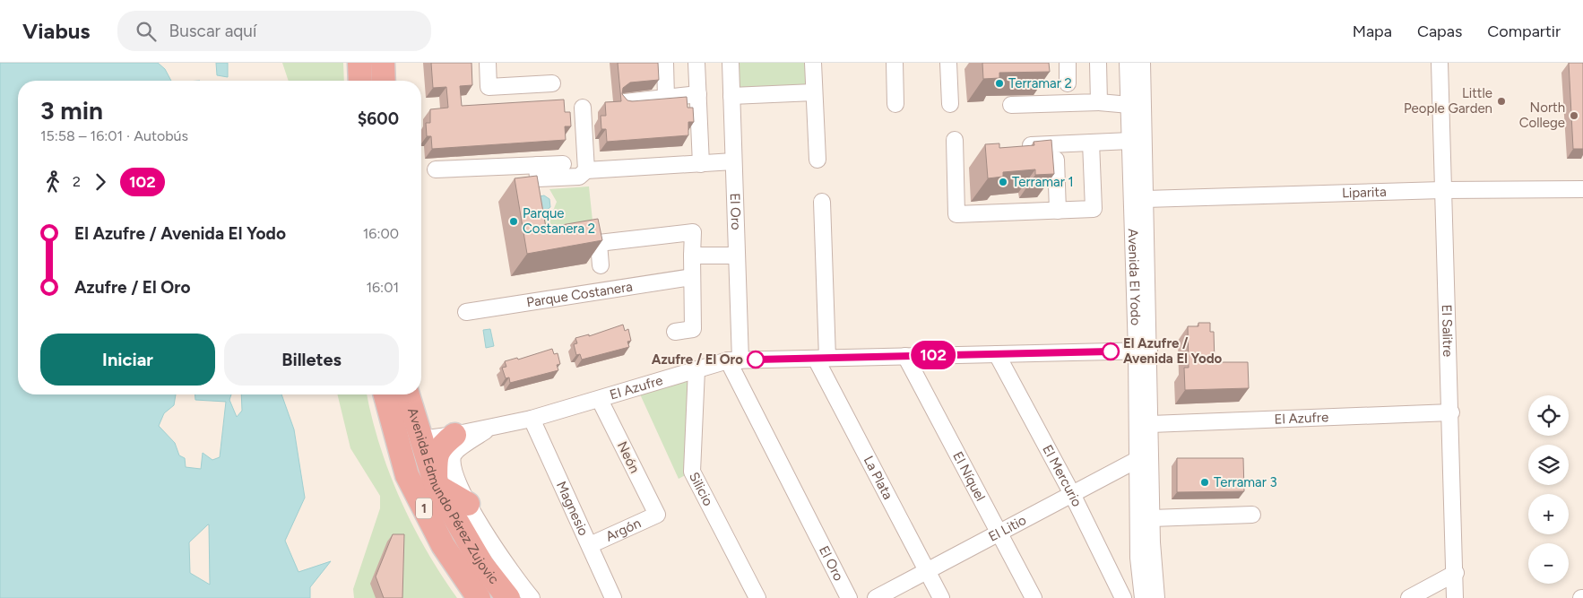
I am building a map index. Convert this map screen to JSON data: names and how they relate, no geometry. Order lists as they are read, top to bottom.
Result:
{
  "streets": {
    "highway": ["Avenida Edmundo Pérez Zujovic", "1"],
    "street": [
      "Liparita",
      "El Oro",
      "Avenida El Yodo",
      "Parque Costanera",
      "El Salitre",
      "El Azufre",
      "Neón",
      "El Mercurio",
      "El Níquel",
      "La Plata",
      "Silicio",
      "Magnesio",
      "El Litio",
      "Argón"
    ]
  },
  "crossings": [
    ["Liparita", "Avenida El Yodo"],
    ["Liparita", "El Salitre"],
    ["El Oro", "El Azufre"],
    ["Avenida El Yodo", "El Azufre"],
    ["Avenida El Yodo", "El Litio"],
    ["El Salitre", "El Azufre"],
    ["El Azufre", "Neón"],
    ["El Azufre", "El Mercurio"],
    ["El Azufre", "El Níquel"],
    ["El Azufre", "La Plata"],
    ["El Azufre", "Silicio"],
    ["El Azufre", "Avenida Edmundo Pérez Zujovic"],
    ["El Azufre", "Magnesio"],
    ["Neón", "Argón"],
    ["El Mercurio", "El Litio"],
    ["El Níquel", "El Litio"],
    ["La Plata", "El Litio"],
    ["Magnesio", "Argón"]
  ],
  "places": [
    "Terramar 2",
    "Little People Garden",
    "North College",
    "Terramar 1",
    "Parque Costanera 2",
    "El Azufre / Avenida El Yodo",
    "Azufre / El Oro",
    "Terramar 3"
  ],
  "lines": ["bus line 102"],
  "page": {
    "header": "Viabus",
    "search": "Buscar aquí",
    "nav": ["Mapa", "Capas", "Compartir"],
    "on_map": "102",
    "heading": ["3 min", "15:58 – 16:01 · Autobús", "$600"],
    "legs": ["2", "102"],
    "list": [
      {
        "name": "El Azufre / Avenida El Yodo",
        "value": "16:00"
      },
      {
        "name": "Azufre / El Oro",
        "value": "16:01"
      }
    ],
    "buttons": ["Iniciar", "Billetes"],
    "map_buttons": ["+", "−"]
  }
}
